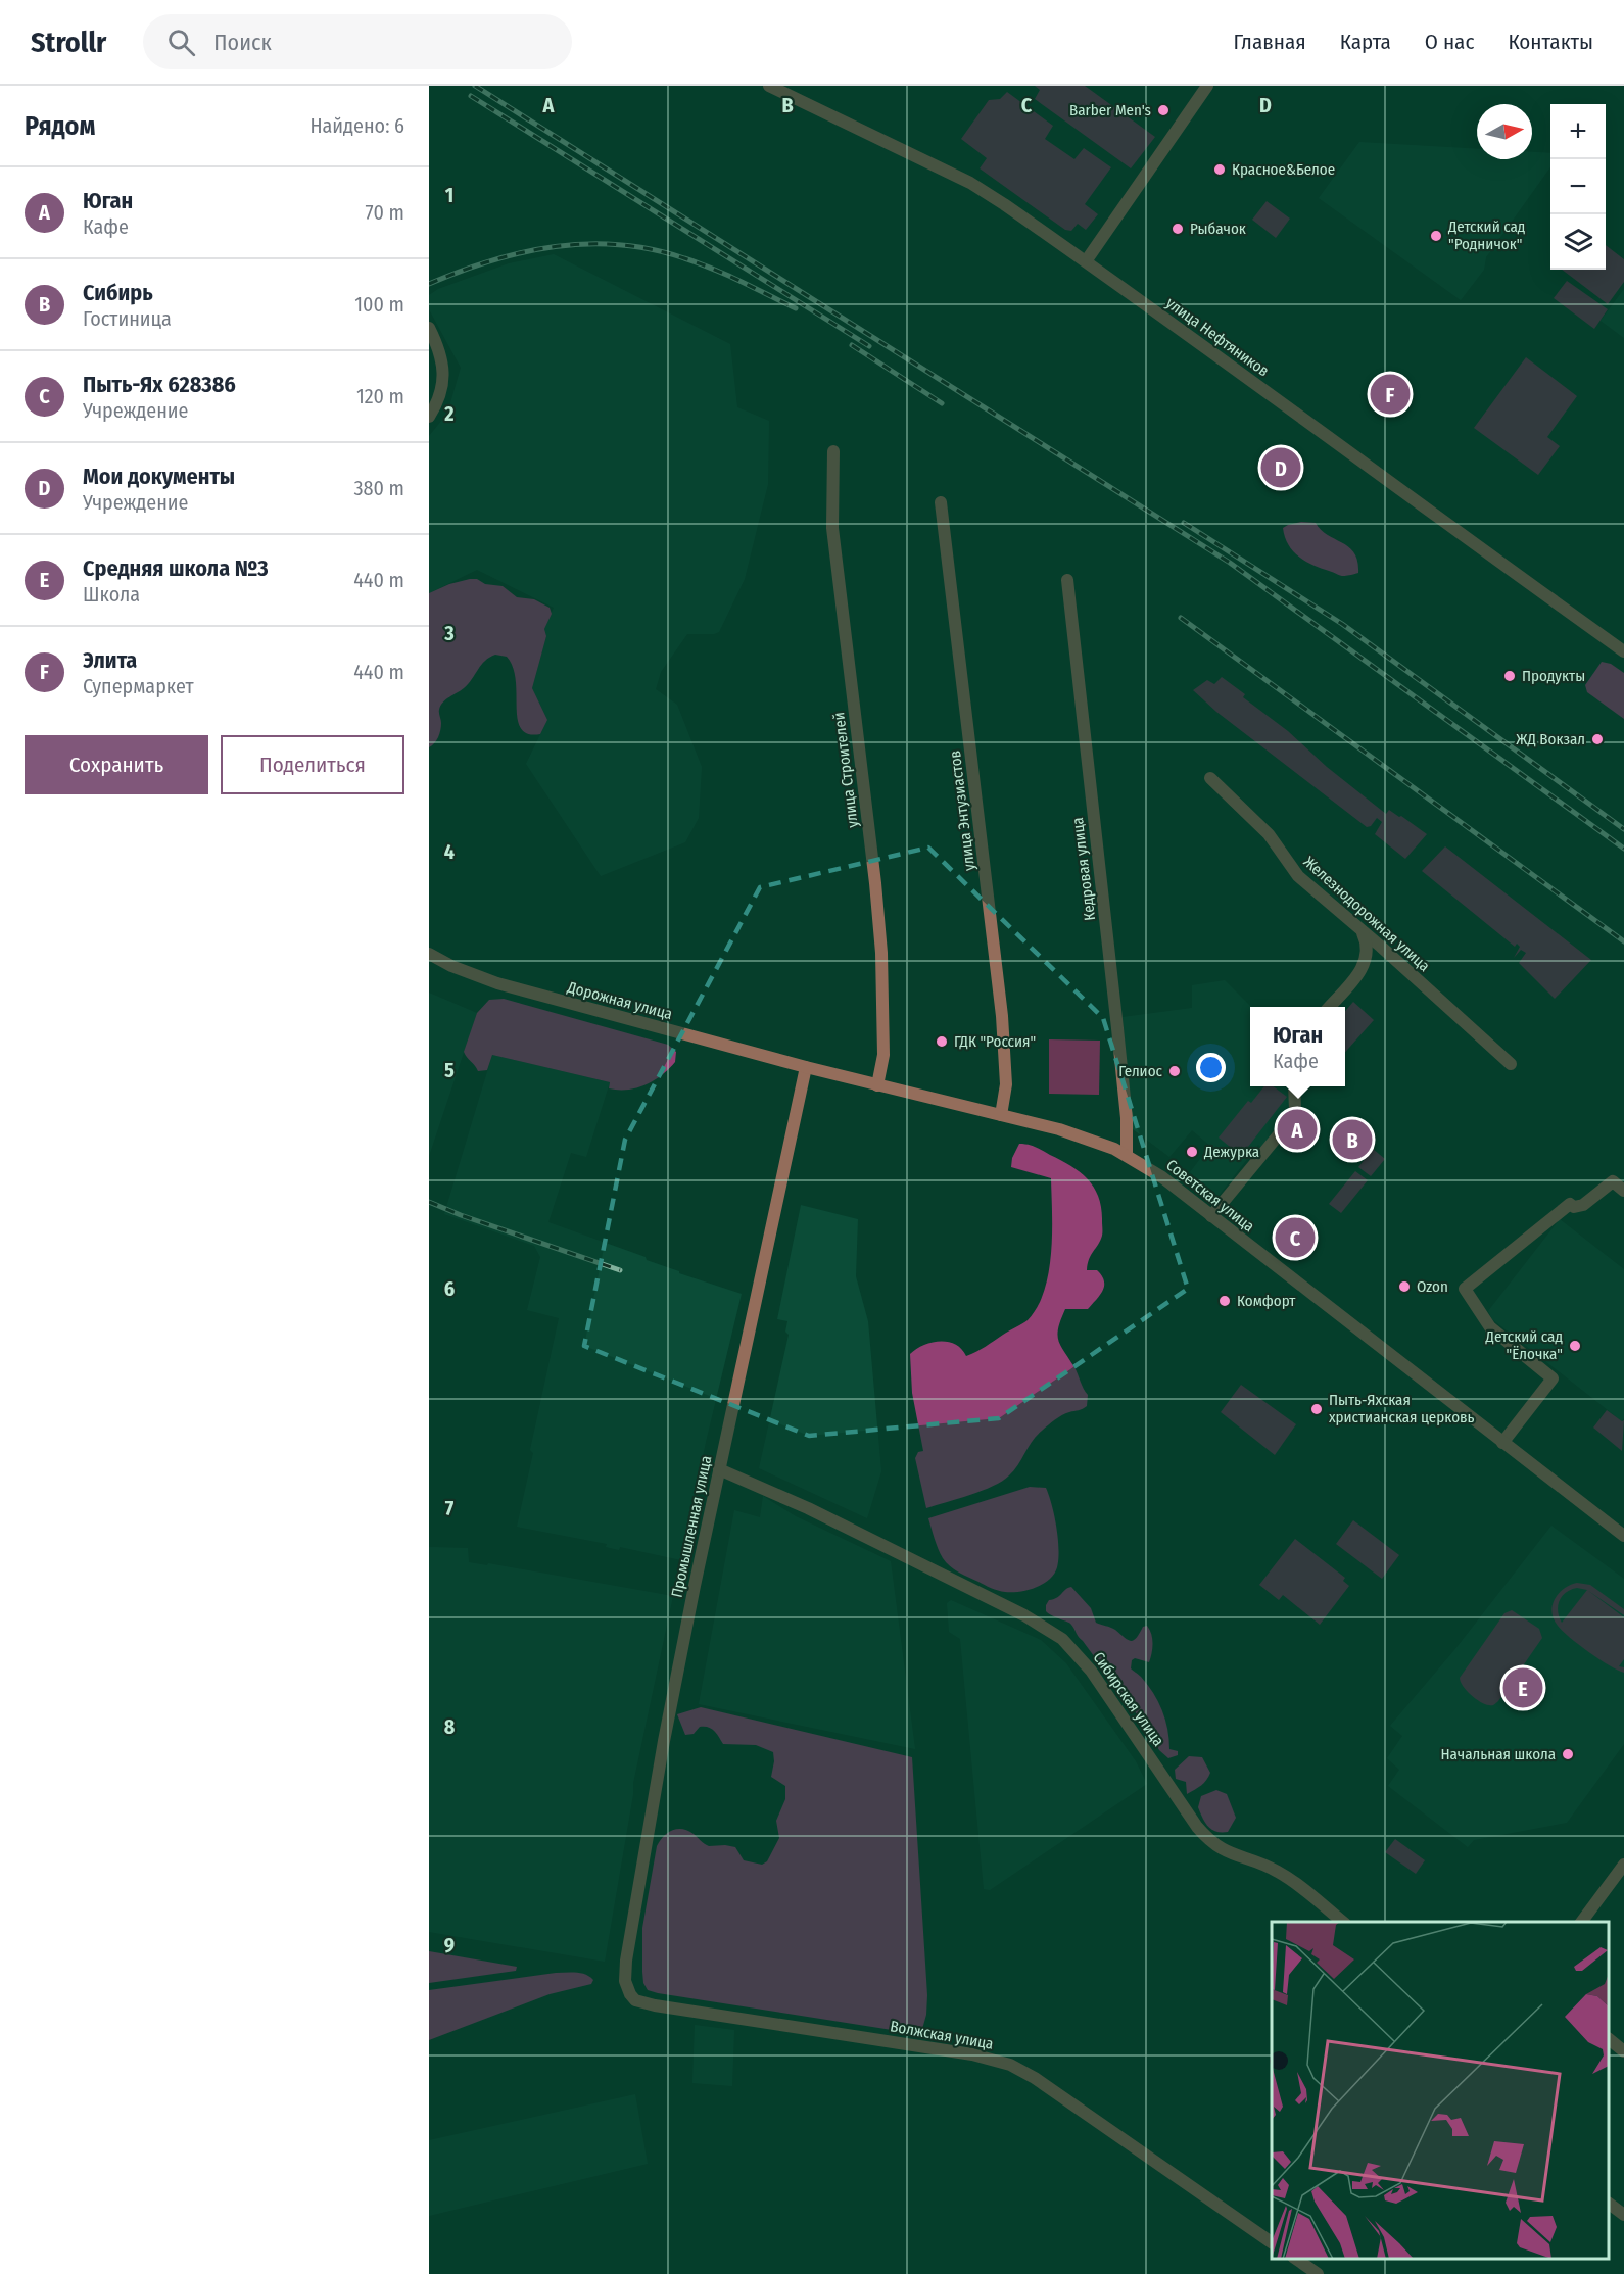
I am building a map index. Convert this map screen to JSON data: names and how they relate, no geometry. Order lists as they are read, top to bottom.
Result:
{
  "streets": {
    "street": [
      "улица Нефтяников",
      "улица Строителей",
      "улица Энтузиастов",
      "Кедровая улица",
      "Железнодорожная улица",
      "Дорожная улица",
      "Советская улица",
      "Промышленная улица",
      "Сибирская улица",
      "Волжская улица"
    ]
  },
  "crossings": [
    ["улица Строителей", "Советская улица"],
    ["улица Энтузиастов", "Советская улица"],
    ["Кедровая улица", "Советская улица"],
    ["Дорожная улица", "Советская улица"],
    ["Дорожная улица", "Промышленная улица"],
    ["Советская улица", "Промышленная улица"],
    ["Промышленная улица", "Сибирская улица"],
    ["Промышленная улица", "Волжская улица"]
  ],
  "places": [
    "Barber Men's",
    "Красное&Белое",
    "Рыбачок",
    "Детский сад \"Родничок\"",
    "Продукты",
    "ЖД Вокзал",
    "ГДК \"Россия\"",
    "Гелиос",
    "Дежурка",
    "Ozon",
    "Комфорт",
    "Детский сад \"Ёлочка\"",
    "Пыть-Яхская христианская церковь",
    "Начальная школа"
  ],
  "north": "right",
  "page": {
    "header": "Strollr",
    "search": "Поиск",
    "nav": [
      "Главная",
      "Карта",
      "О нас",
      "Контакты"
    ],
    "heading": ["Рядом", "Найдено: 6"],
    "map_buttons": ["+", "−"],
    "list": [
      {
        "mark": "A",
        "name": "Юган",
        "note": "Кафе",
        "value": "70 m"
      },
      {
        "mark": "B",
        "name": "Сибирь",
        "note": "Гостиница",
        "value": "100 m"
      },
      {
        "mark": "C",
        "name": "Пыть-Ях 628386",
        "note": "Учреждение",
        "value": "120 m"
      },
      {
        "mark": "D",
        "name": "Мои документы",
        "note": "Учреждение",
        "value": "380 m"
      },
      {
        "mark": "E",
        "name": "Средняя школа №3",
        "note": "Школа",
        "value": "440 m"
      },
      {
        "mark": "F",
        "name": "Элита",
        "note": "Супермаркет",
        "value": "440 m"
      }
    ],
    "pins": [
      "F",
      "D",
      "A",
      "B",
      "C",
      "E"
    ],
    "buttons": ["Сохранить", "Поделиться"],
    "popup": ["Юган", "Кафе"]
  },
  "grid": {
    "columns": [
      "A",
      "B",
      "C",
      "D"
    ],
    "rows": [
      "1",
      "2",
      "3",
      "4",
      "5",
      "6",
      "7",
      "8",
      "9"
    ]
  }
}
